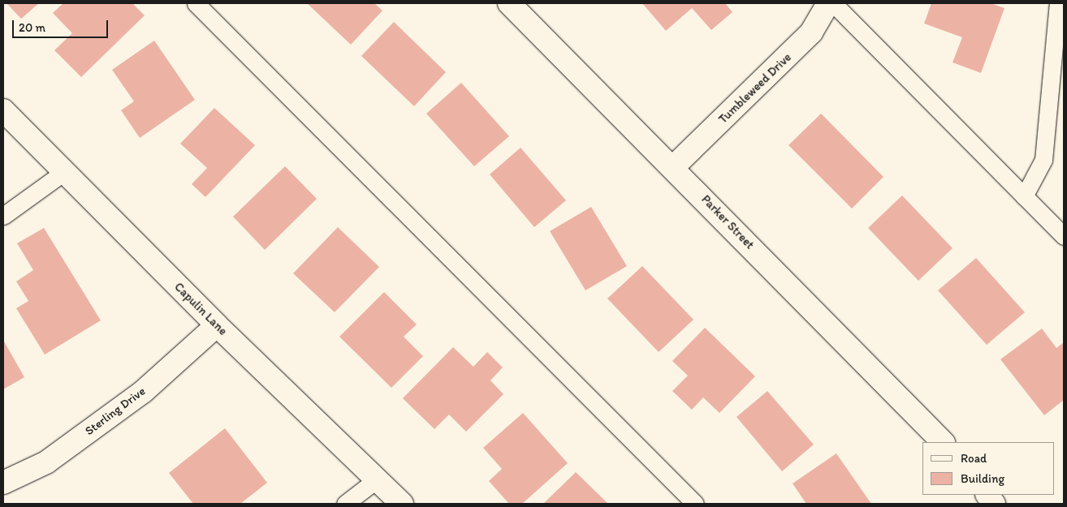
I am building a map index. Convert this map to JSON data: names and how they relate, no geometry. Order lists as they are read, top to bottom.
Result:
{
  "streets": {
    "street": [
      "Tumbleweed Drive",
      "Parker Street",
      "Capulin Lane",
      "Sterling Drive"
    ]
  },
  "crossings": [
    ["Tumbleweed Drive", "Parker Street"],
    ["Capulin Lane", "Sterling Drive"]
  ],
  "legend": ["Road", "Building"],
  "scale_bar": "20 m"
}
